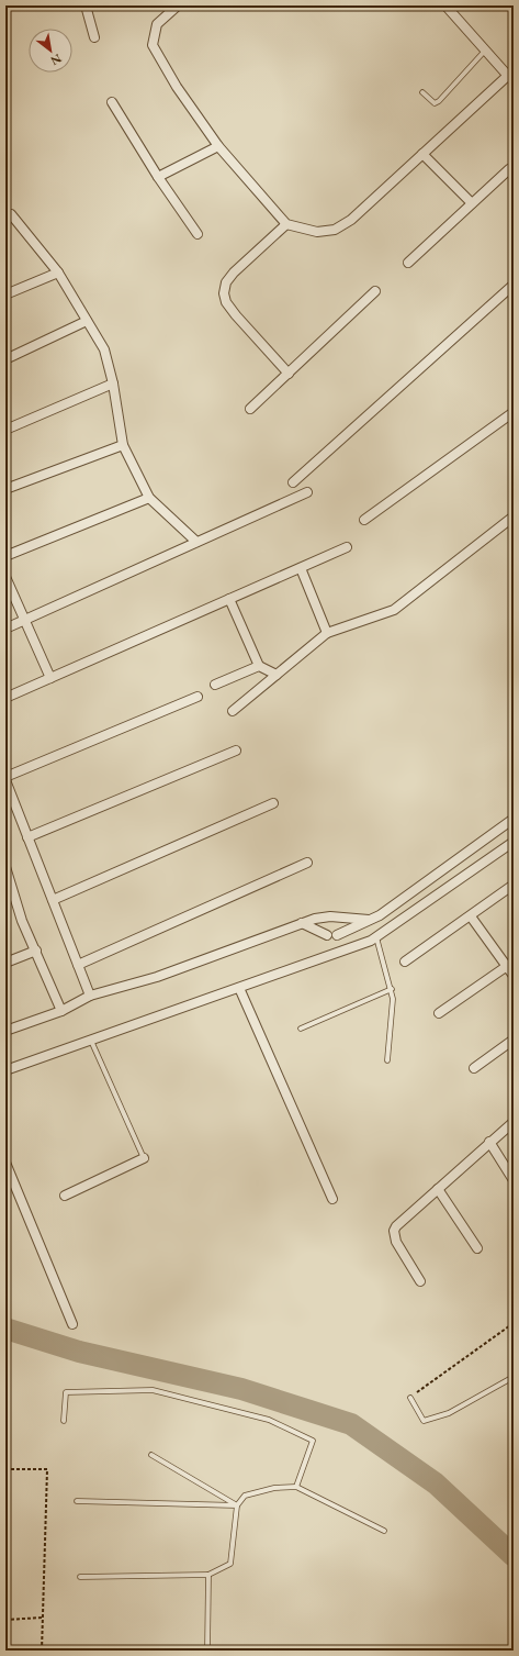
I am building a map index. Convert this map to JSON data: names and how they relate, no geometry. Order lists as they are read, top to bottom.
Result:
{
  "north": "bottom right"
}
